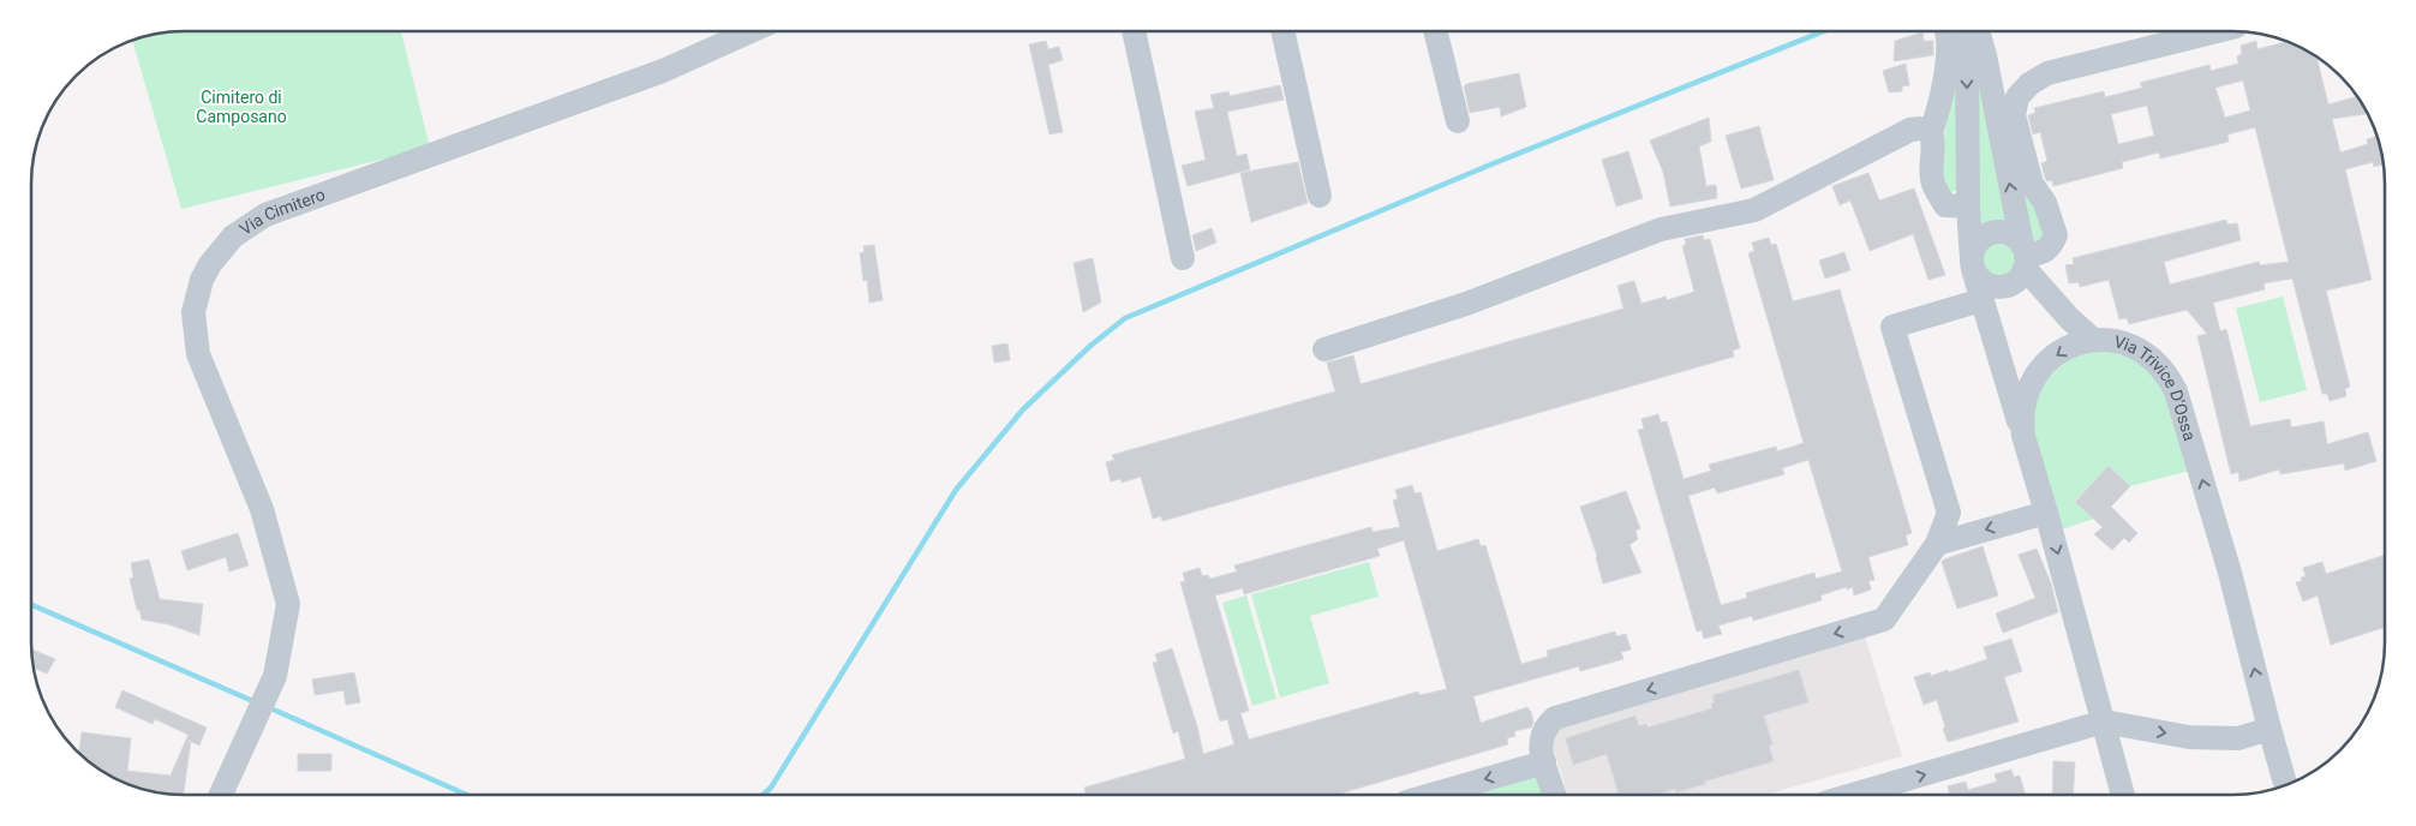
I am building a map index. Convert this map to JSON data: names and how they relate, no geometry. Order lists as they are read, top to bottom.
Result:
{
  "streets": {
    "street": ["Via Cimitero", "Via Trivice D'Ossa"]
  },
  "parks": ["Cimitero di Camposano"]
}
